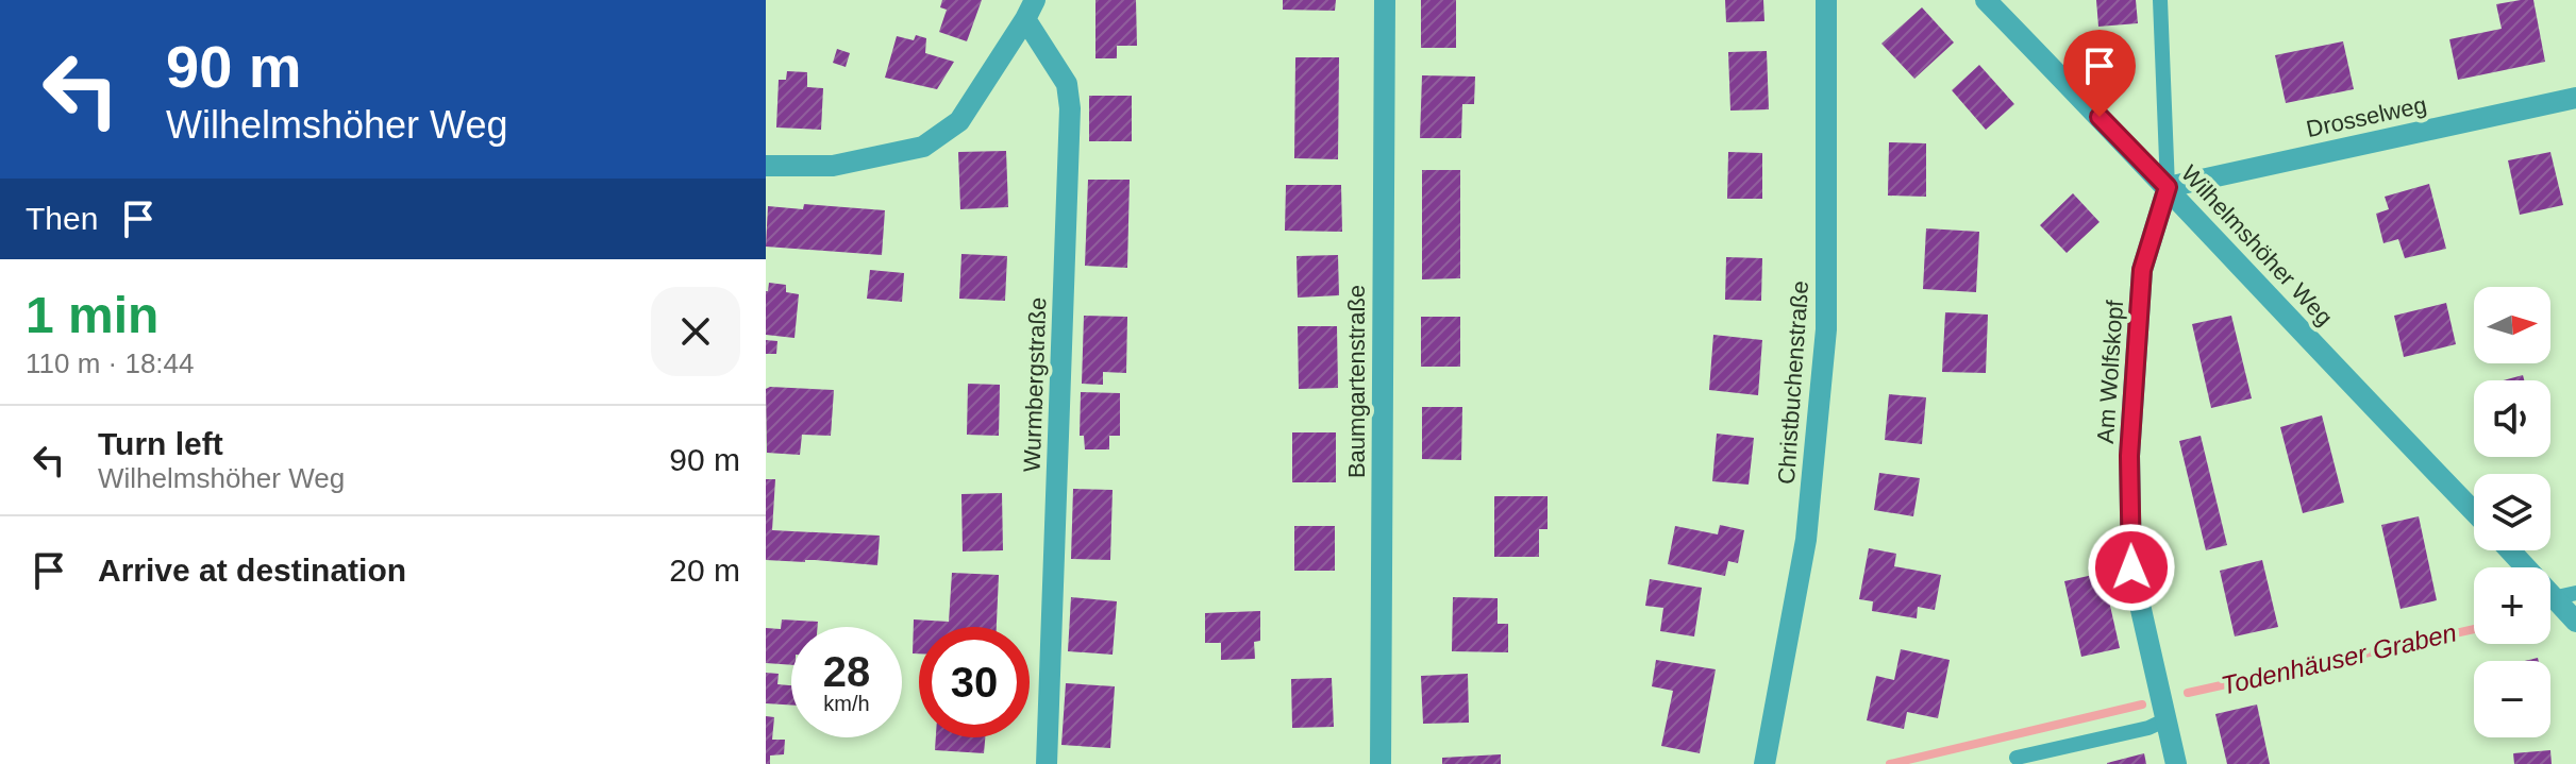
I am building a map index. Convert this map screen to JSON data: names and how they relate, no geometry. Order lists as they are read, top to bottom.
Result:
{
  "streets": {
    "street": [
      "Drosselweg",
      "Wilhelmshöher Weg",
      "Am Wolfskopf",
      "Baumgartenstraße",
      "Christbuchenstraße",
      "Wurmbergstraße"
    ]
  },
  "crossings": [
    ["Drosselweg", "Wilhelmshöher Weg"],
    ["Drosselweg", "Am Wolfskopf"],
    ["Wilhelmshöher Weg", "Am Wolfskopf"]
  ],
  "water": ["Todenhäuser Graben"],
  "north": "right",
  "page": {
    "turn": ["90 m", "Wilhelmshöher Weg"],
    "then": "Then",
    "heading": ["1 min", "110 m · 18:44"],
    "map_buttons": ["+", "−"],
    "list": [
      {
        "name": "Turn left",
        "note": "Wilhelmshöher Weg",
        "value": "90 m"
      },
      {
        "name": "Arrive at destination",
        "value": "20 m"
      }
    ],
    "speed": "28 km/h",
    "limit": "30"
  }
}
